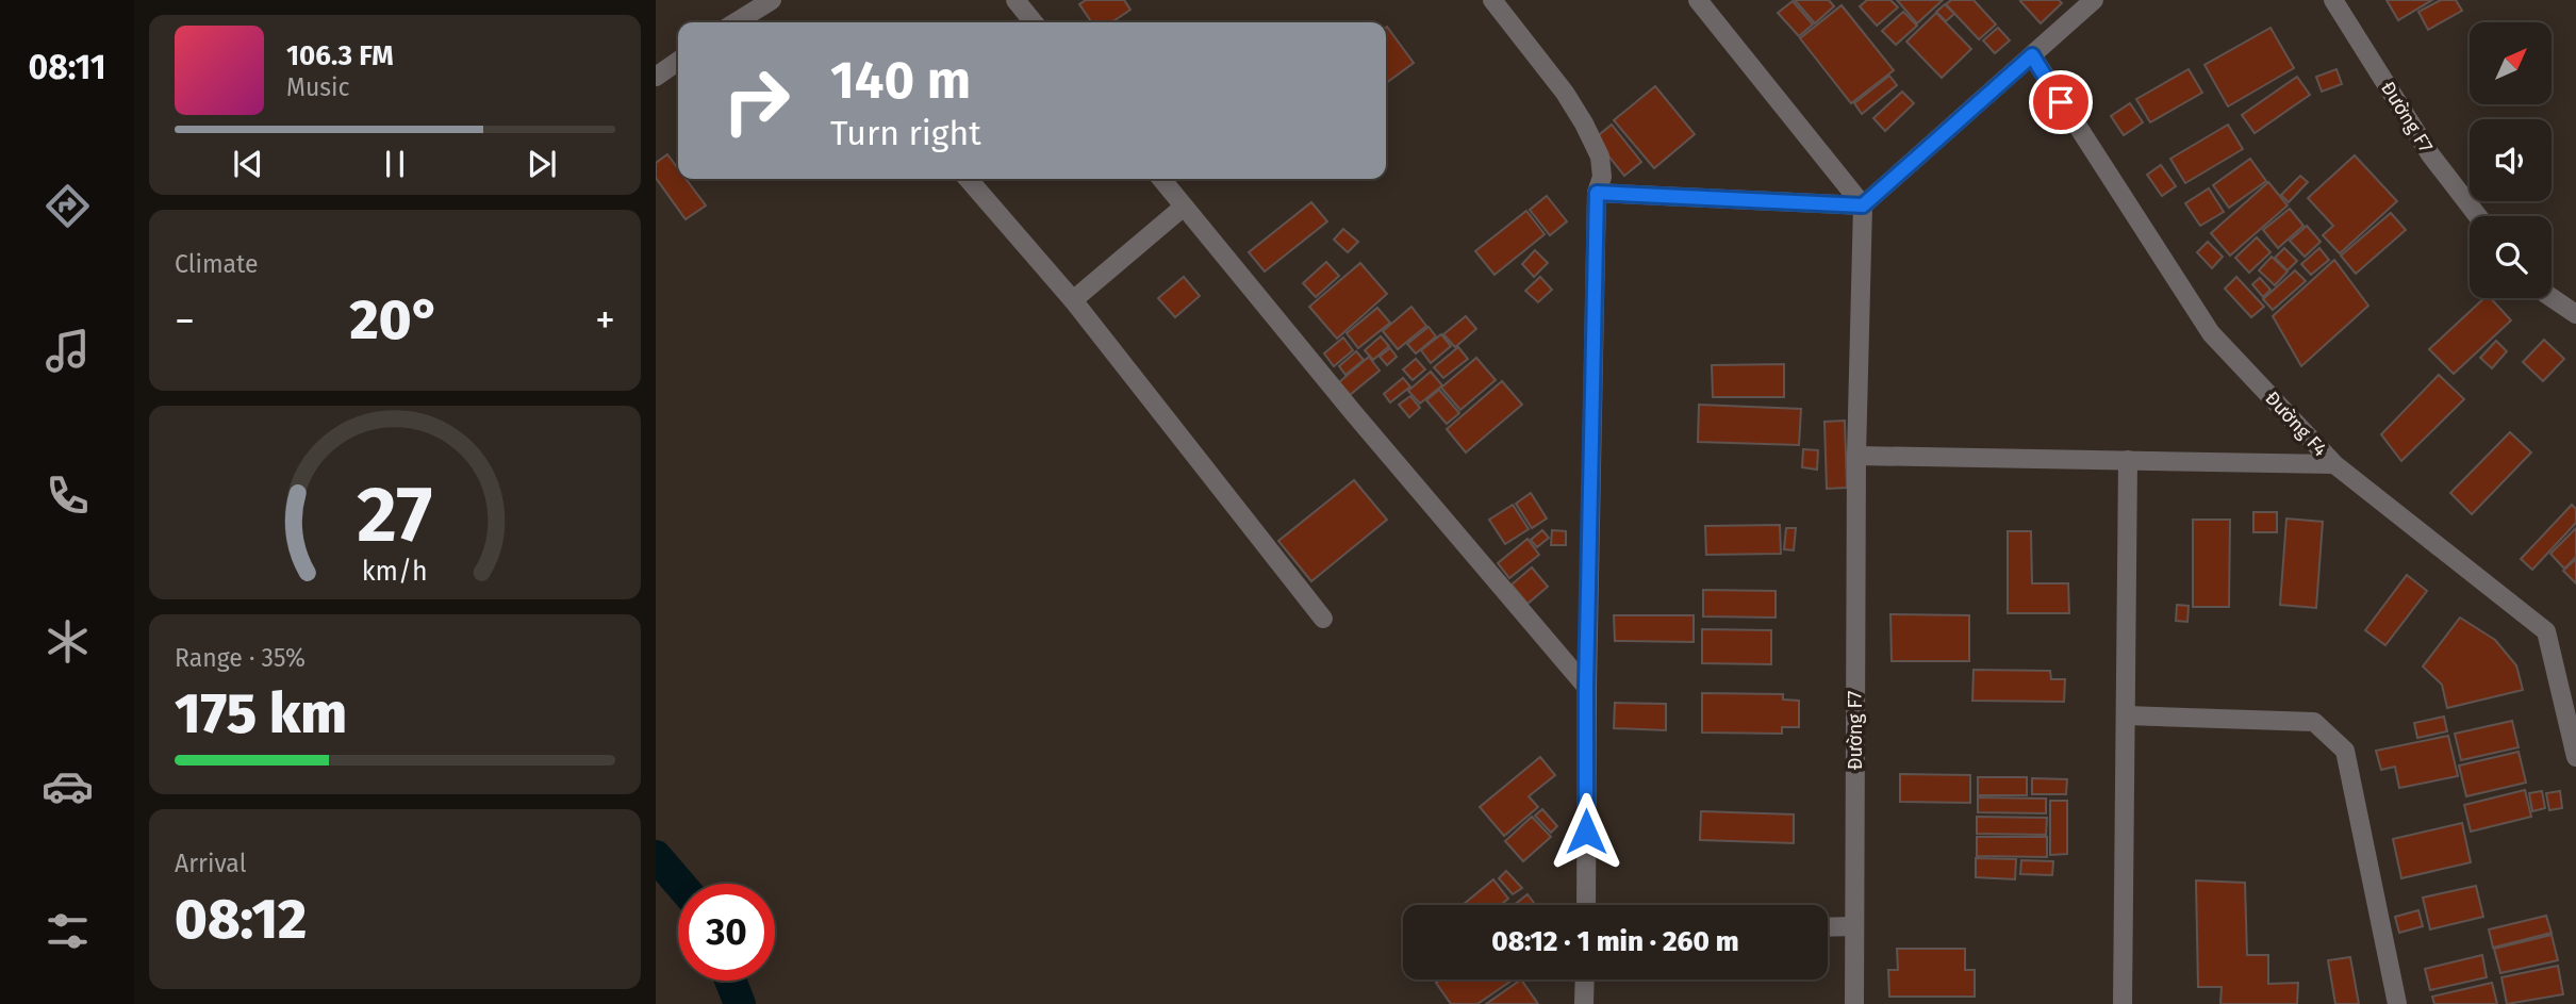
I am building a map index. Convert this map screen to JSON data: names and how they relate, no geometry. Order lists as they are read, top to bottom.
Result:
{
  "streets": {
    "street": ["Đường F7", "Đường F4"]
  },
  "north": "top right",
  "page": {
    "tabs": "08:11",
    "turn": ["140 m", "Turn right"],
    "song": ["106.3 FM", "Music"],
    "tile": [
      "Climate",
      ["Range · 35%", "175 km"],
      ["Arrival", "08:12"]
    ],
    "heat": ["−", "20°", "+"],
    "limit": "30",
    "trip": "08:12 · 1 min · 260 m",
    "gauge": ["27", "km/h"]
  }
}
